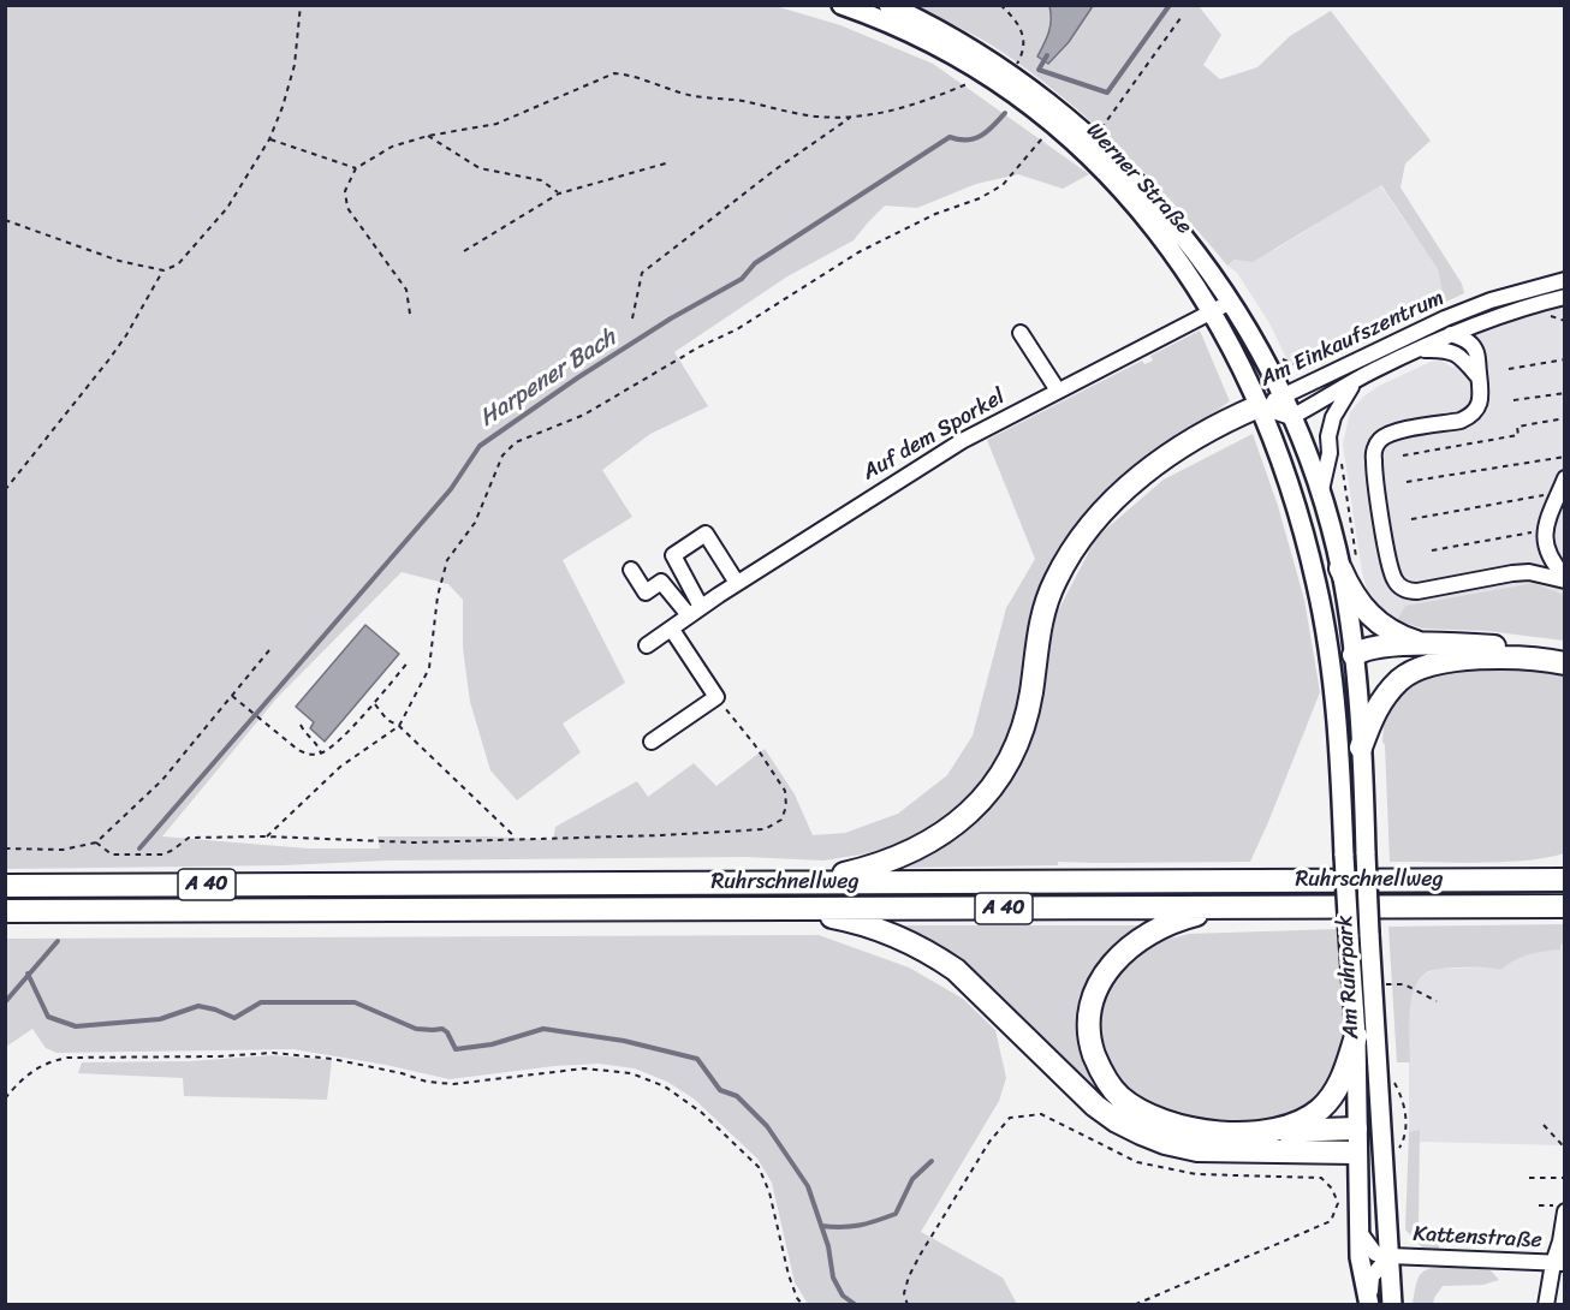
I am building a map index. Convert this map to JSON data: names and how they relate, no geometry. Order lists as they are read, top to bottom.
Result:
{
  "streets": {
    "highway": ["Ruhrschnellweg", "A 40"],
    "main road": ["Werner Straße", "Am Ruhrpark"],
    "street": ["Am Einkaufszentrum", "Auf dem Sporkel", "Kattenstraße"]
  },
  "crossings": [
    ["Werner Straße", "Am Einkaufszentrum"],
    ["Werner Straße", "Auf dem Sporkel"],
    ["Werner Straße", "Am Ruhrpark"],
    ["Am Einkaufszentrum", "Am Ruhrpark"],
    ["Am Ruhrpark", "Kattenstraße"]
  ],
  "water": ["Harpener Bach"]
}
